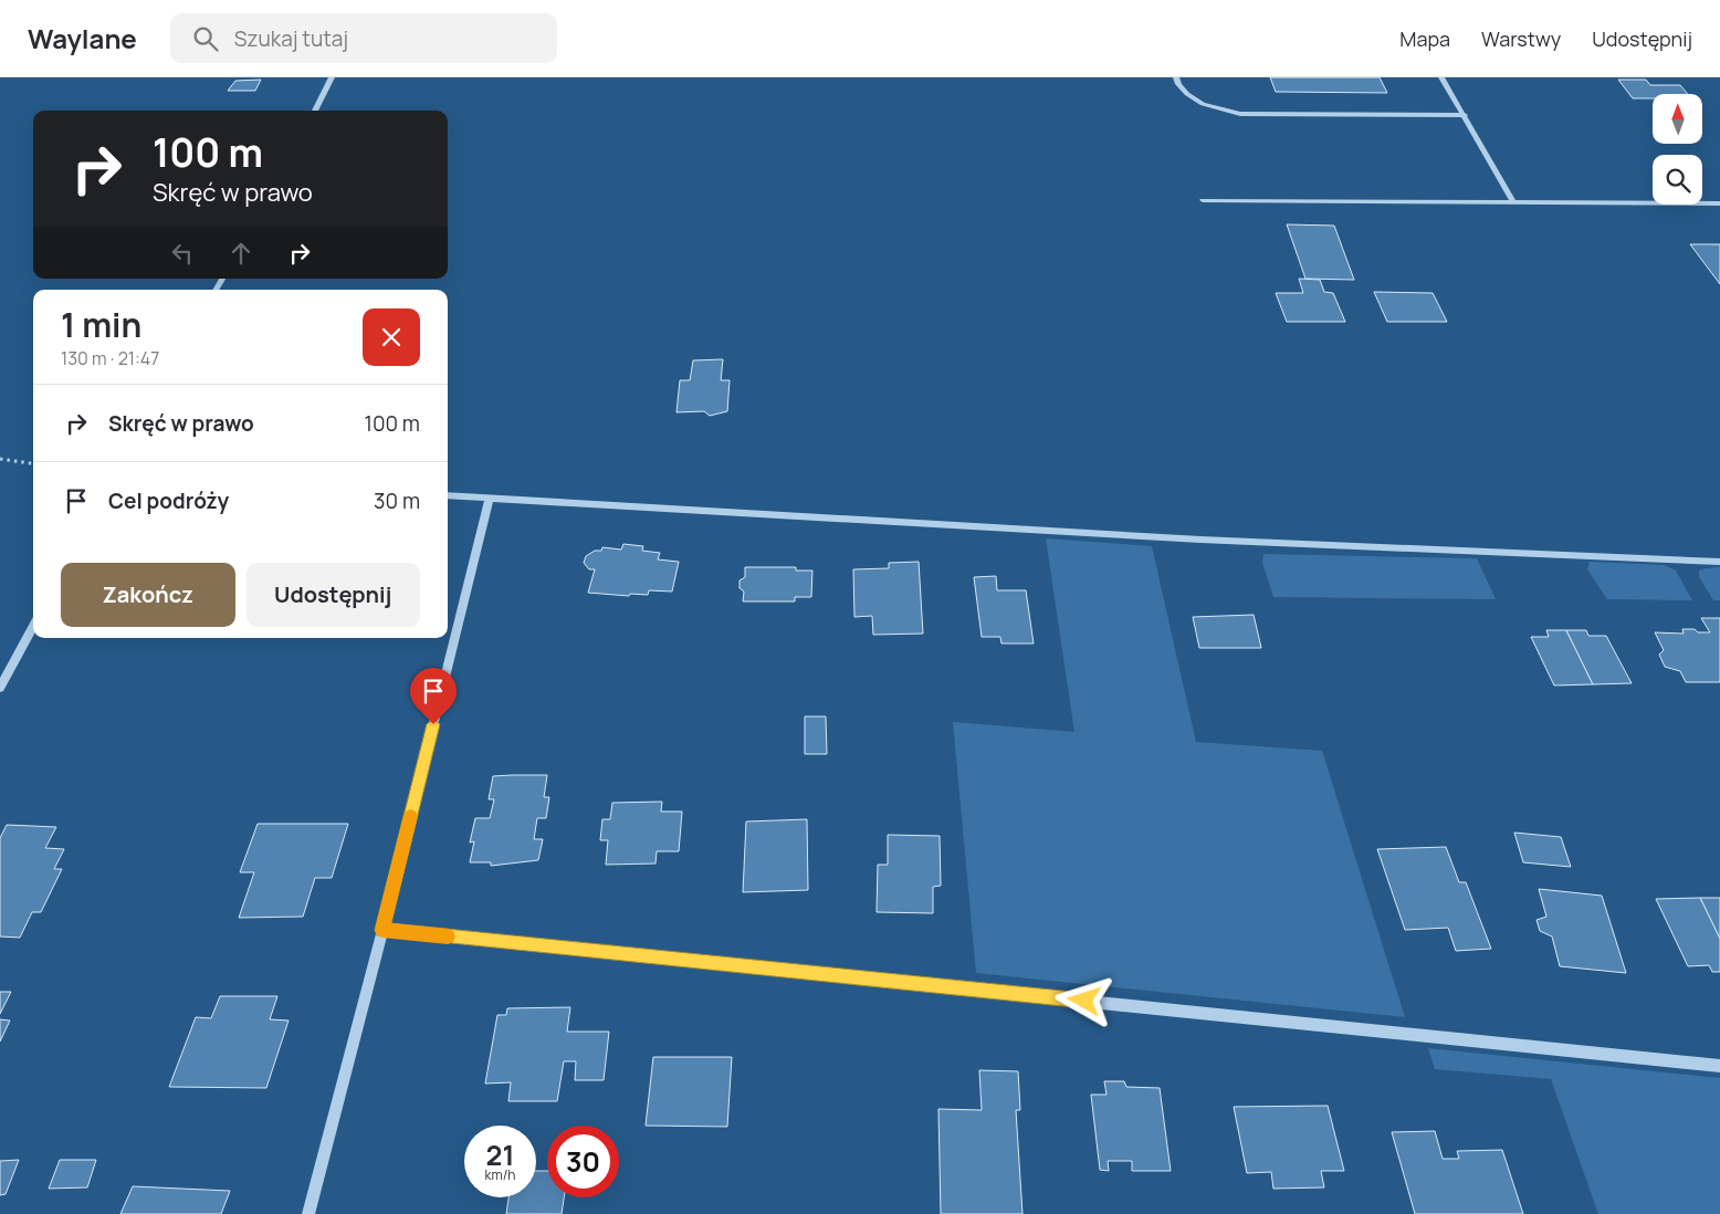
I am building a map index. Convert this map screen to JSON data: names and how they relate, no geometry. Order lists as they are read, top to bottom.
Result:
{
  "north": "top",
  "page": {
    "header": "Waylane",
    "search": "Szukaj tutaj",
    "nav": ["Mapa", "Warstwy", "Udostępnij"],
    "turn": ["100 m", "Skręć w prawo"],
    "heading": ["1 min", "130 m · 21:47"],
    "list": [
      {
        "name": "Skręć w prawo",
        "value": "100 m"
      },
      {
        "name": "Cel podróży",
        "value": "30 m"
      }
    ],
    "buttons": ["Zakończ", "Udostępnij"],
    "speed": "21 km/h",
    "limit": "30"
  }
}
